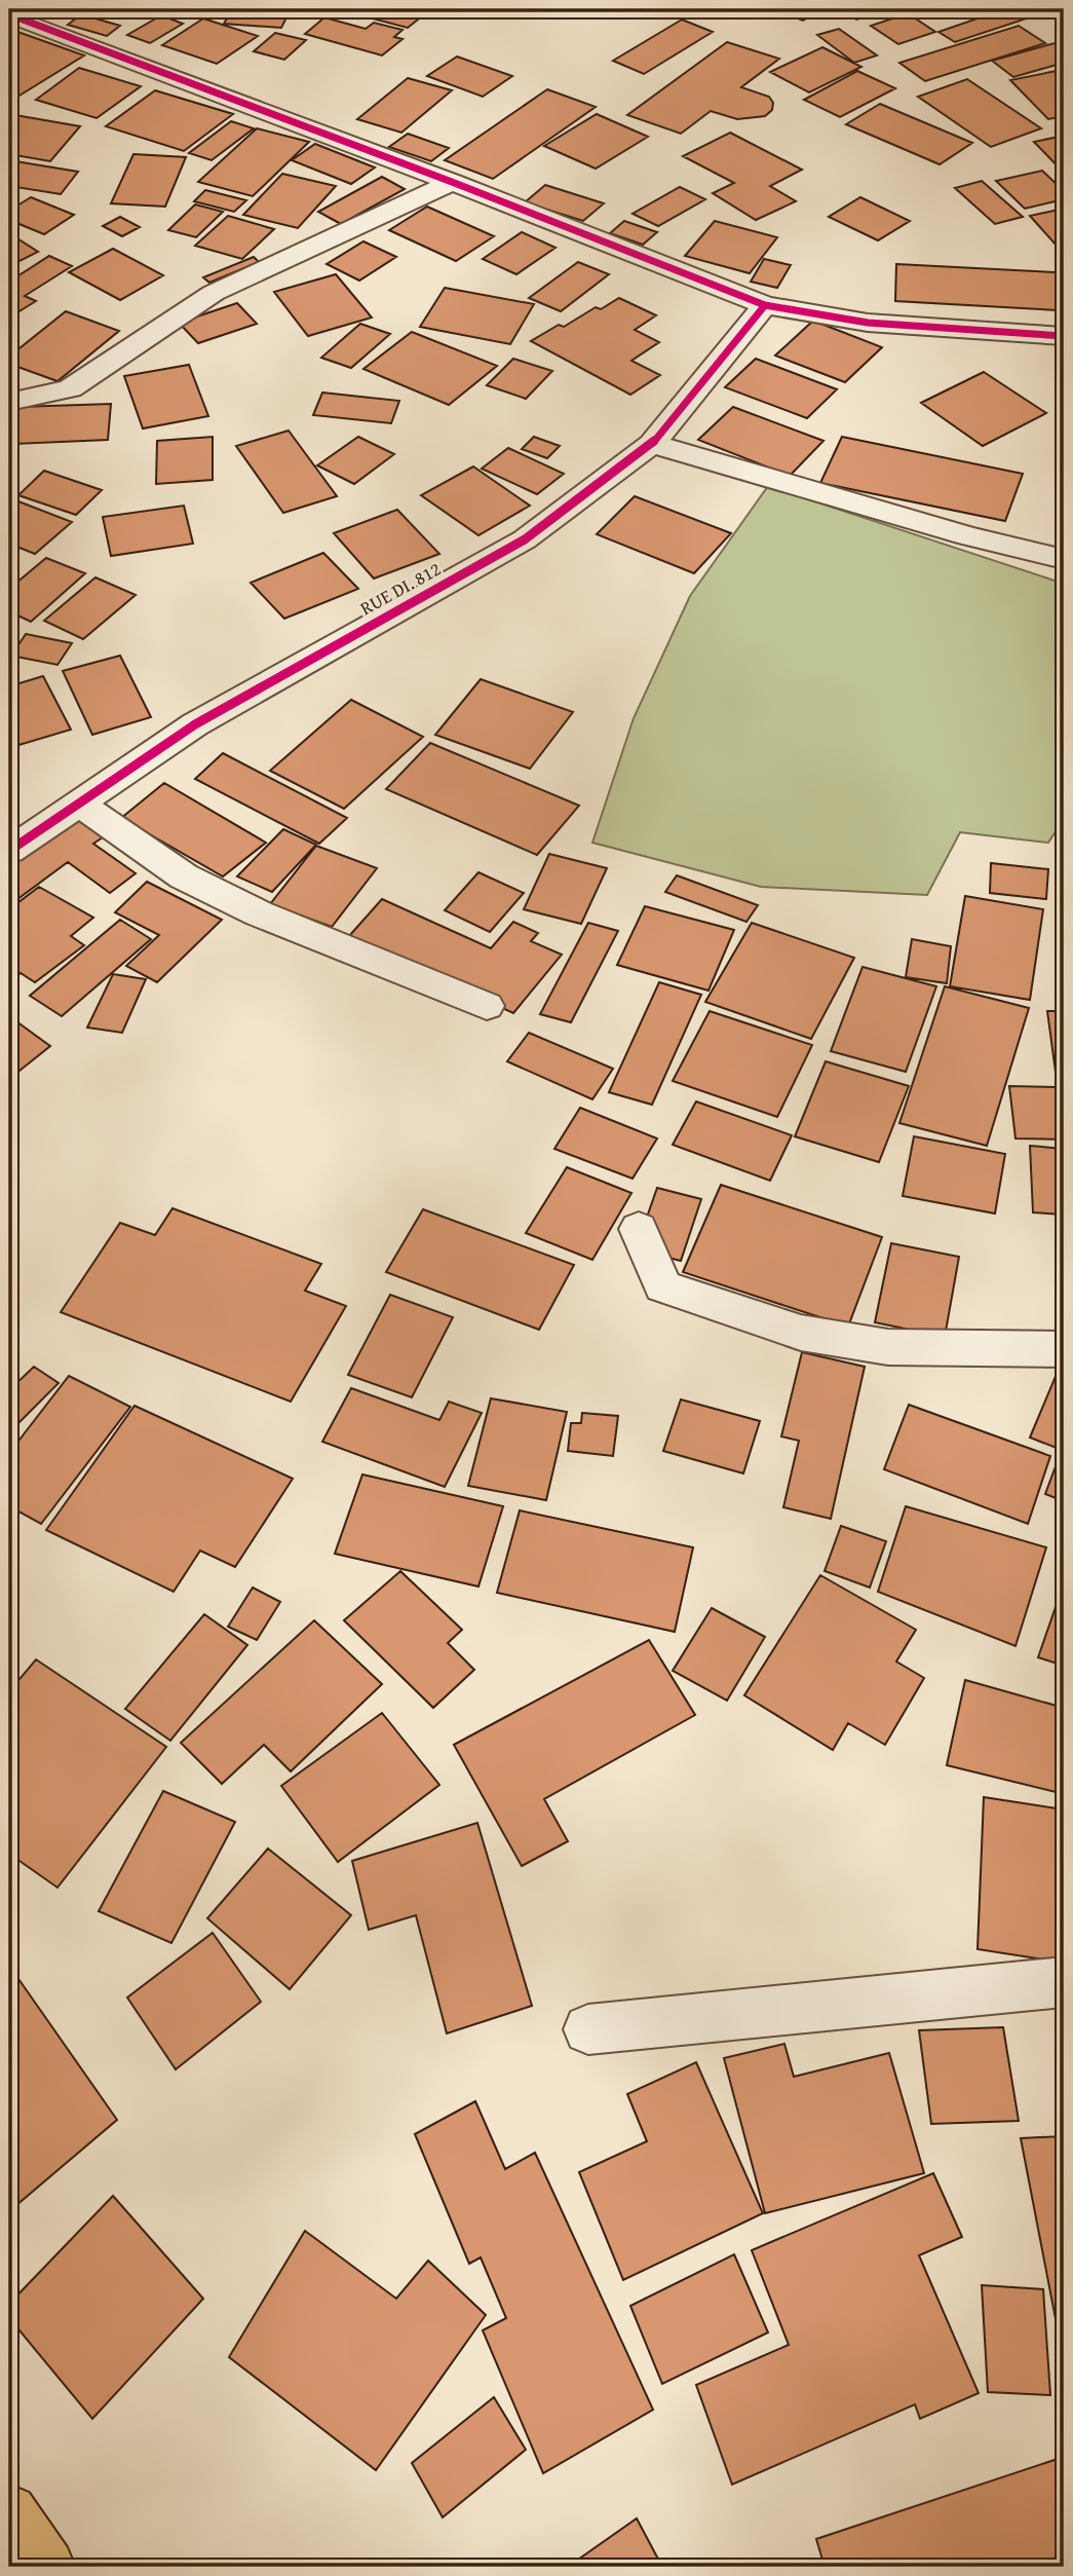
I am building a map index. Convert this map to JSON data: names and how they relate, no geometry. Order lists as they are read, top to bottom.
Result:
{
  "streets": {
    "street": ["RUE DI. 812"]
  }
}
